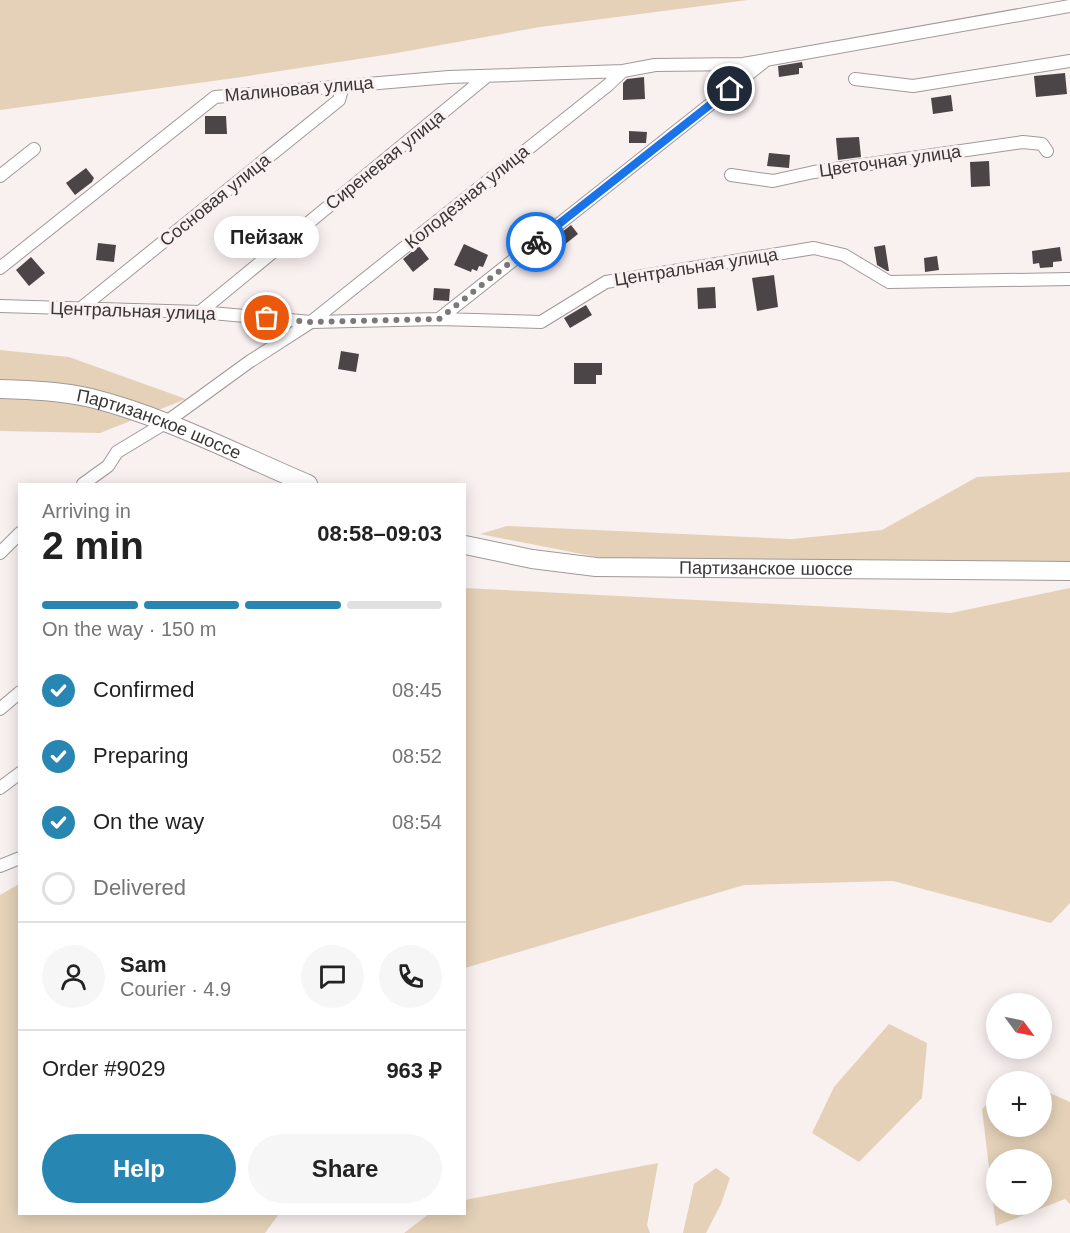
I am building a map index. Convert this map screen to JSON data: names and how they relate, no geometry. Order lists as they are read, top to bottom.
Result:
{
  "streets": {
    "main road": ["Партизанское шоссе"],
    "street": [
      "Малиновая улица",
      "Сиреневая улица",
      "Цветочная улица",
      "Колодезная улица",
      "Сосновая улица",
      "Центральная улица"
    ]
  },
  "crossings": [
    ["Малиновая улица", "Сиреневая улица"],
    ["Малиновая улица", "Колодезная улица"],
    ["Малиновая улица", "Сосновая улица"],
    ["Сиреневая улица", "Центральная улица"],
    ["Колодезная улица", "Центральная улица"],
    ["Колодезная улица", "Партизанское шоссе"],
    ["Сосновая улица", "Центральная улица"]
  ],
  "places": ["Пейзаж"],
  "north": "bottom right",
  "page": {
    "bubble": "Пейзаж",
    "heading": ["2 min", "Arriving in", "08:58–09:03"],
    "panel": [
      "Sam",
      "Courier · 4.9",
      "Order #9029",
      "963 ₽"
    ],
    "bar": "On the way · 150 m",
    "list": [
      ["Confirmed", "08:45"],
      ["Preparing", "08:52"],
      ["On the way", "08:54"],
      "Delivered"
    ],
    "map_buttons": ["+", "−"],
    "buttons": ["Help", "Share"]
  }
}
